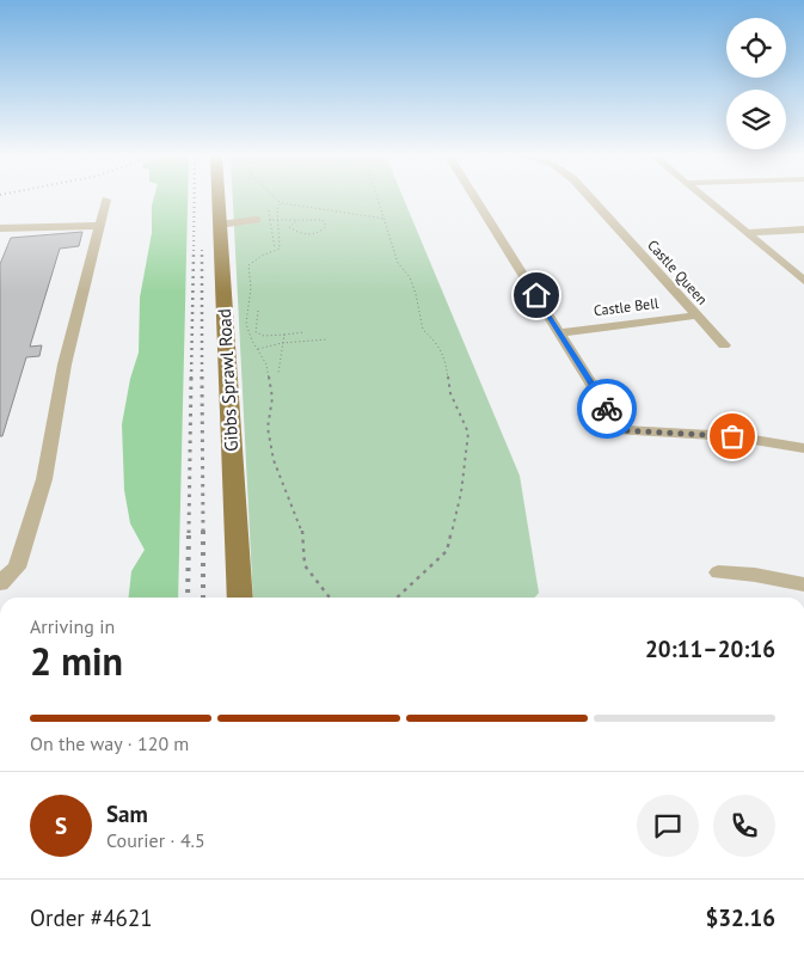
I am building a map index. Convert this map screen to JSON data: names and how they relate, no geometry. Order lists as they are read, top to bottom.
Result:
{
  "streets": {
    "main road": ["Gibbs Sprawl Road"],
    "street": ["Castle Queen", "Castle Bell"]
  },
  "crossings": [
    ["Castle Queen", "Castle Bell"]
  ],
  "page": {
    "heading": ["2 min", "Arriving in", "20:11–20:16"],
    "panel": [
      "Sam",
      "Courier · 4.5",
      "Order #4621",
      "$32.16"
    ],
    "bar": "On the way · 120 m",
    "round": "S"
  }
}
